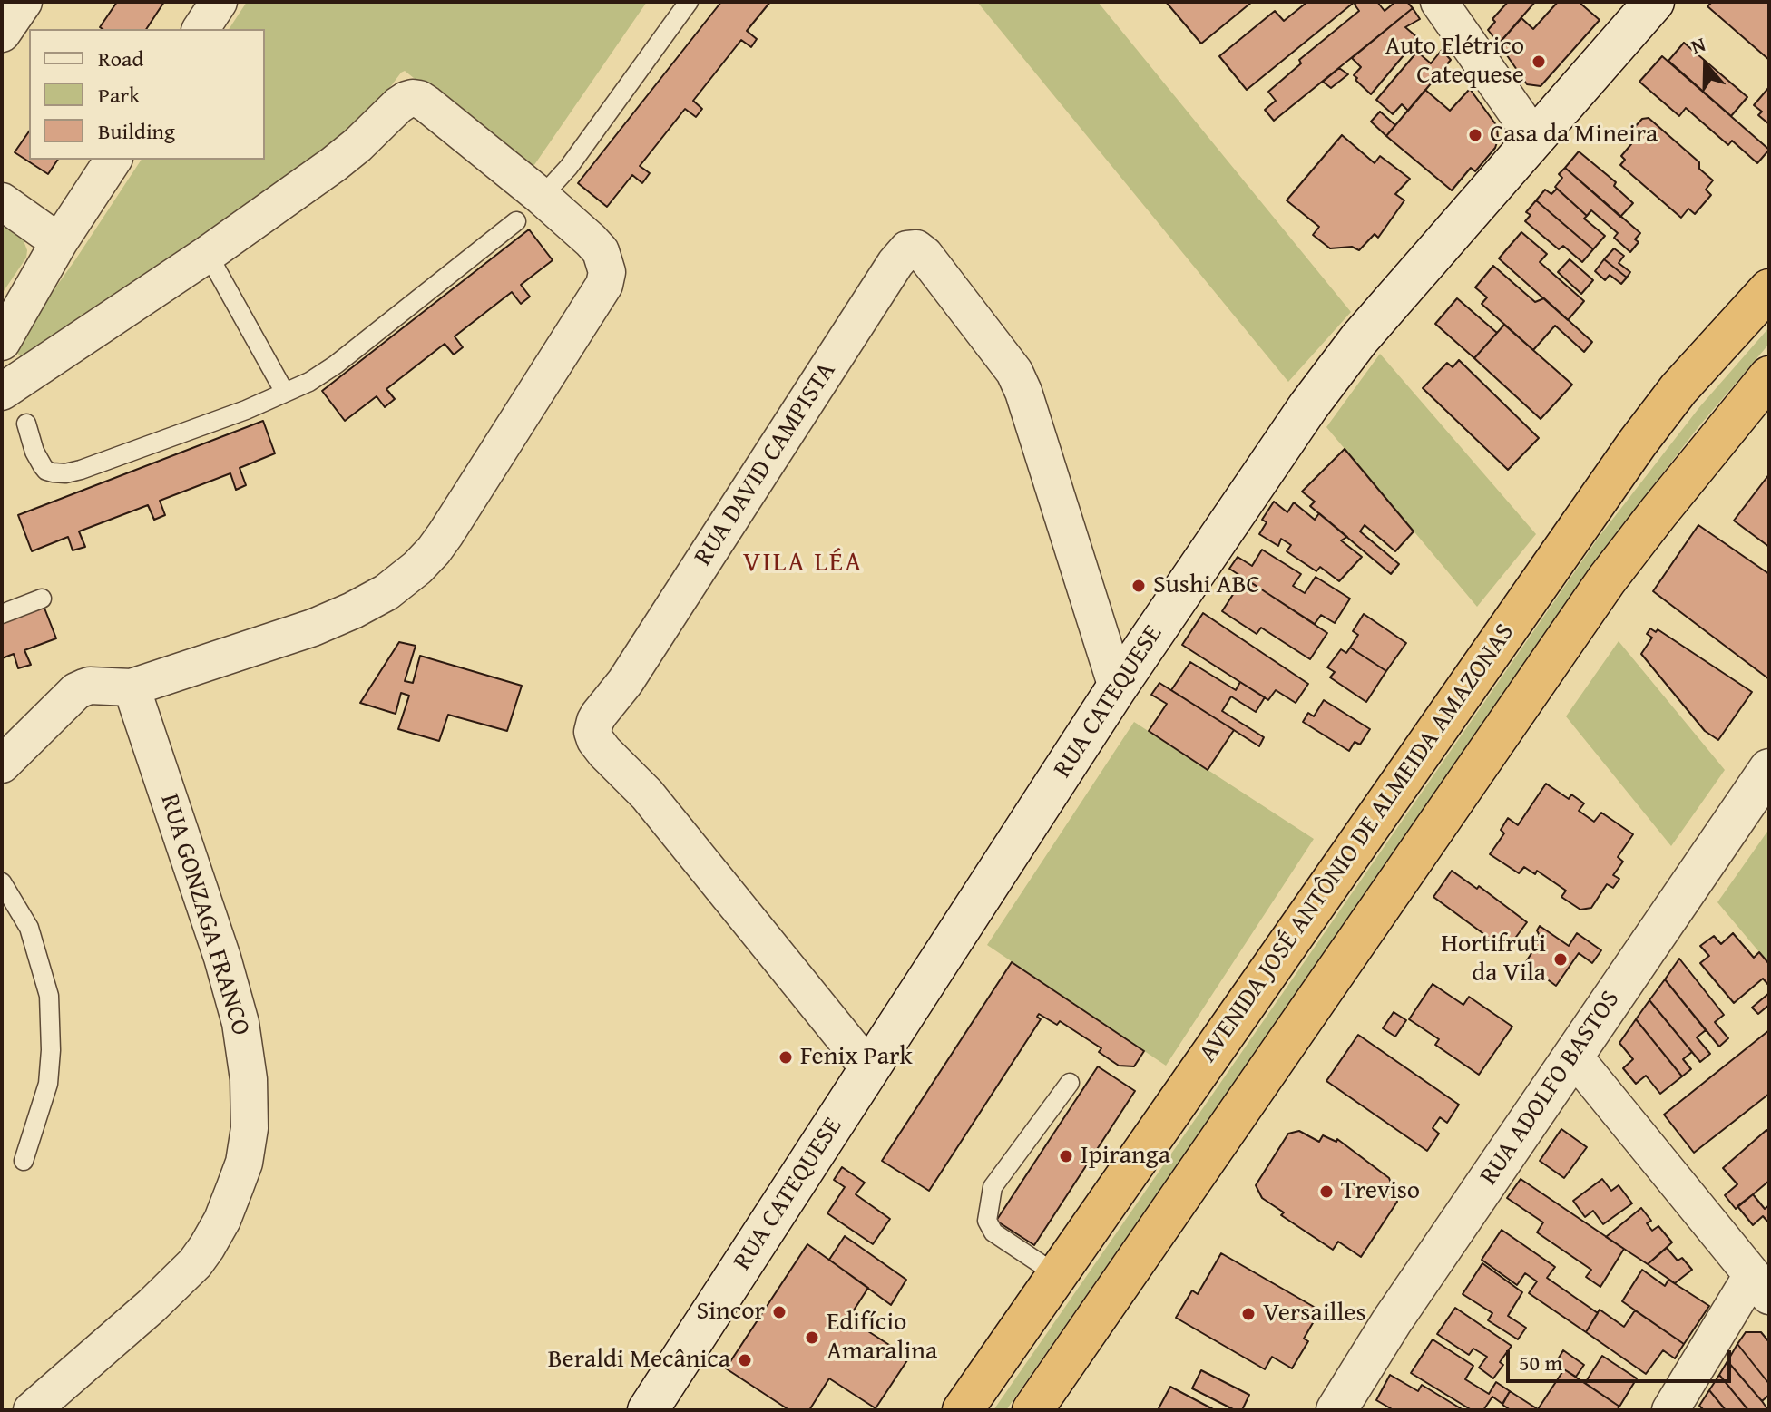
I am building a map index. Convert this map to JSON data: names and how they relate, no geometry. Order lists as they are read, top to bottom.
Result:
{
  "streets": {
    "highway": ["AVENIDA JOSÉ ANTÔNIO DE ALMEIDA AMAZONAS"],
    "main road": ["RUA CATEQUESE", "RUA ADOLFO BASTOS"],
    "street": ["RUA DAVID CAMPISTA", "RUA GONZAGA FRANCO"]
  },
  "crossings": [
    ["RUA DAVID CAMPISTA", "RUA CATEQUESE"]
  ],
  "districts": ["VILA LÉA"],
  "places": [
    "Auto Elétrico Catequese",
    "Casa da Mineira",
    "Sushi ABC",
    "Hortifruti da Vila",
    "Fenix Park",
    "Ipiranga",
    "Treviso",
    "Sincor",
    "Versailles",
    "Edifício Amaralina",
    "Beraldi Mecânica"
  ],
  "legend": ["Road", "Park", "Building"],
  "scale_bar": "50 m",
  "north": "top"
}
